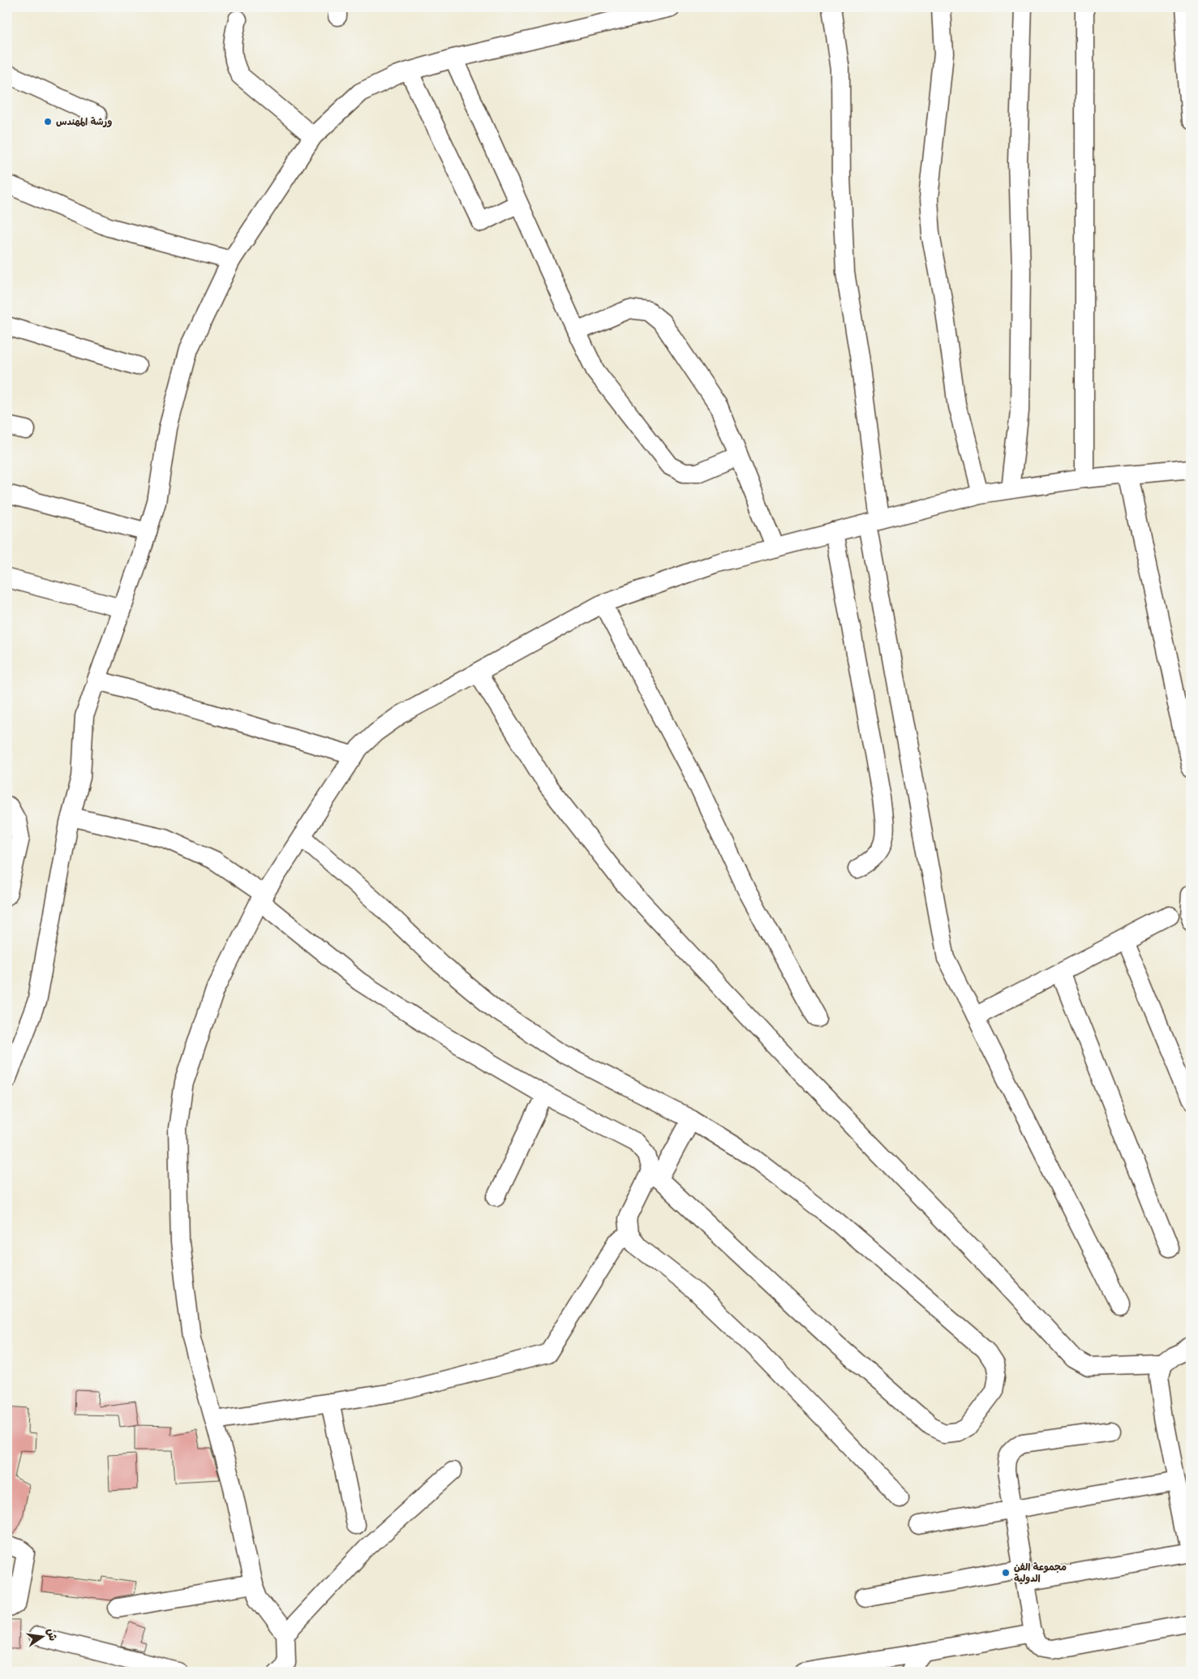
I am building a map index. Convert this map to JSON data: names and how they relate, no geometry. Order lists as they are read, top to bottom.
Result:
{
  "places": ["ورشة المهندس", "مجموعة الفن الدولية"],
  "north": "right"
}
